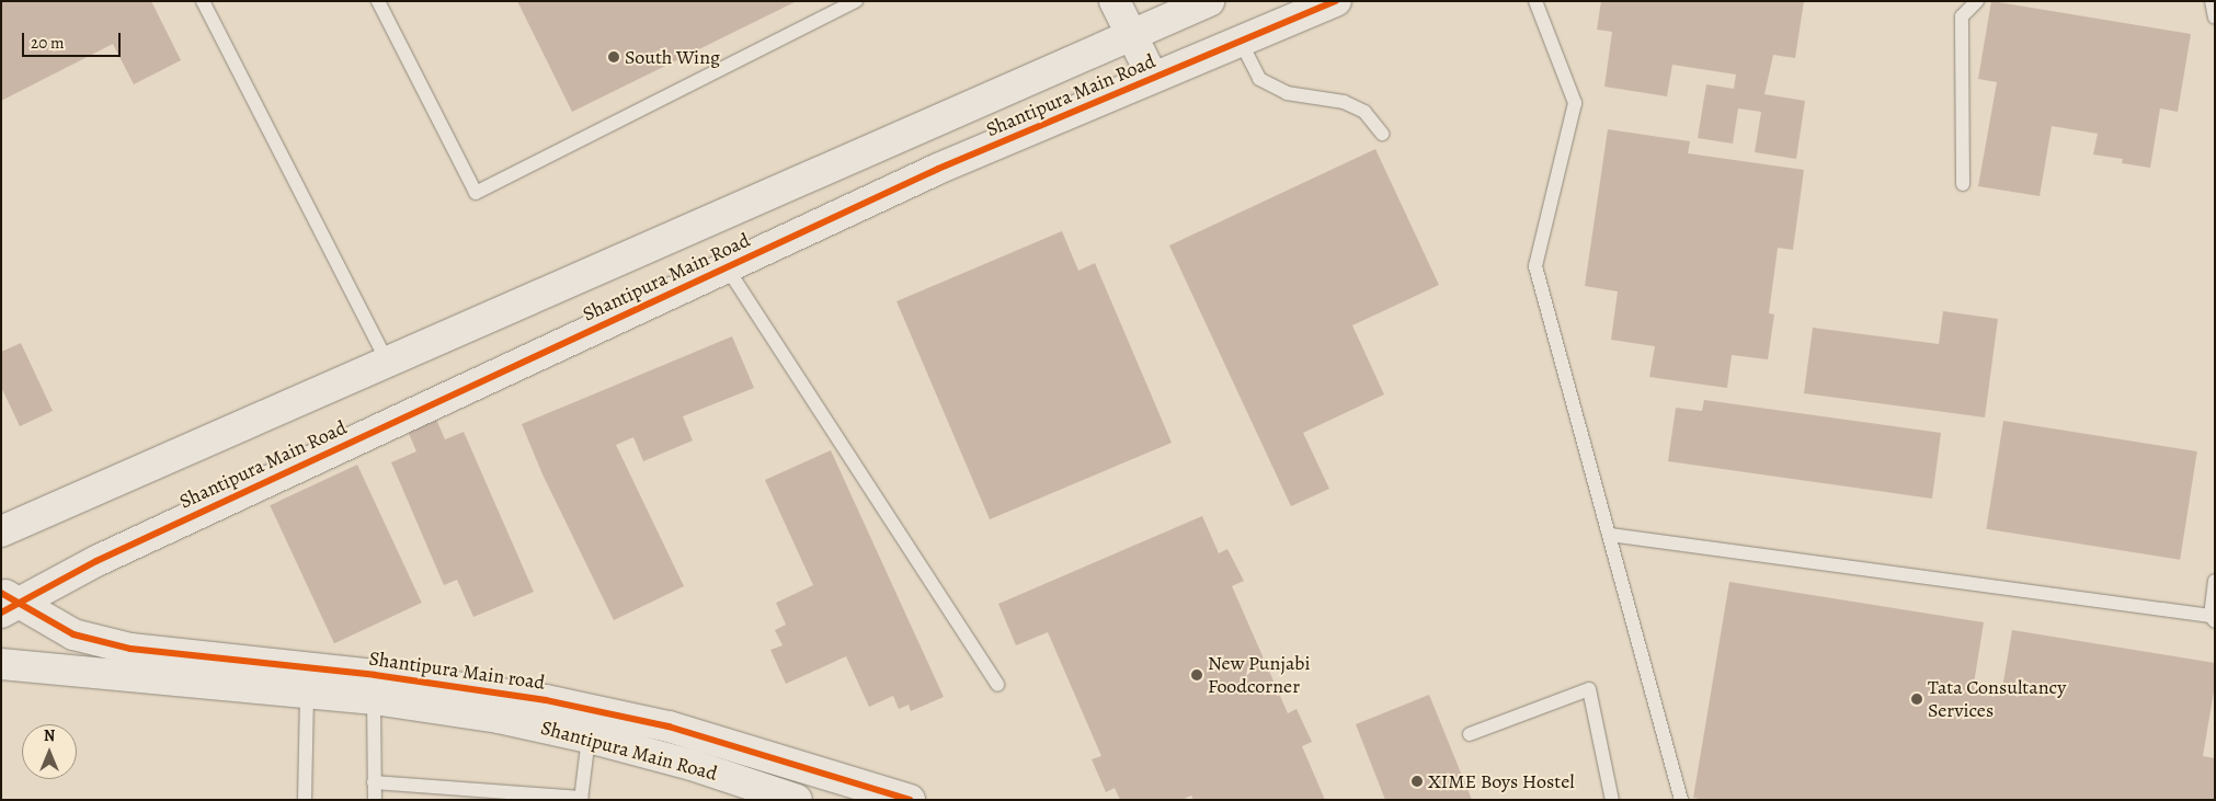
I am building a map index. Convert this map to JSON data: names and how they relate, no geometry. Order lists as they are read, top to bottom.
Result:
{
  "streets": {
    "street": ["Shantipura Main Road", "Shantipura Main road"]
  },
  "crossings": [
    ["Shantipura Main Road", "Shantipura Main road"]
  ],
  "places": [
    "South Wing",
    "New Punjabi Foodcorner",
    "Tata Consultancy Services",
    "XIME Boys Hostel"
  ],
  "scale_bar": "20 m",
  "north": "top"
}
